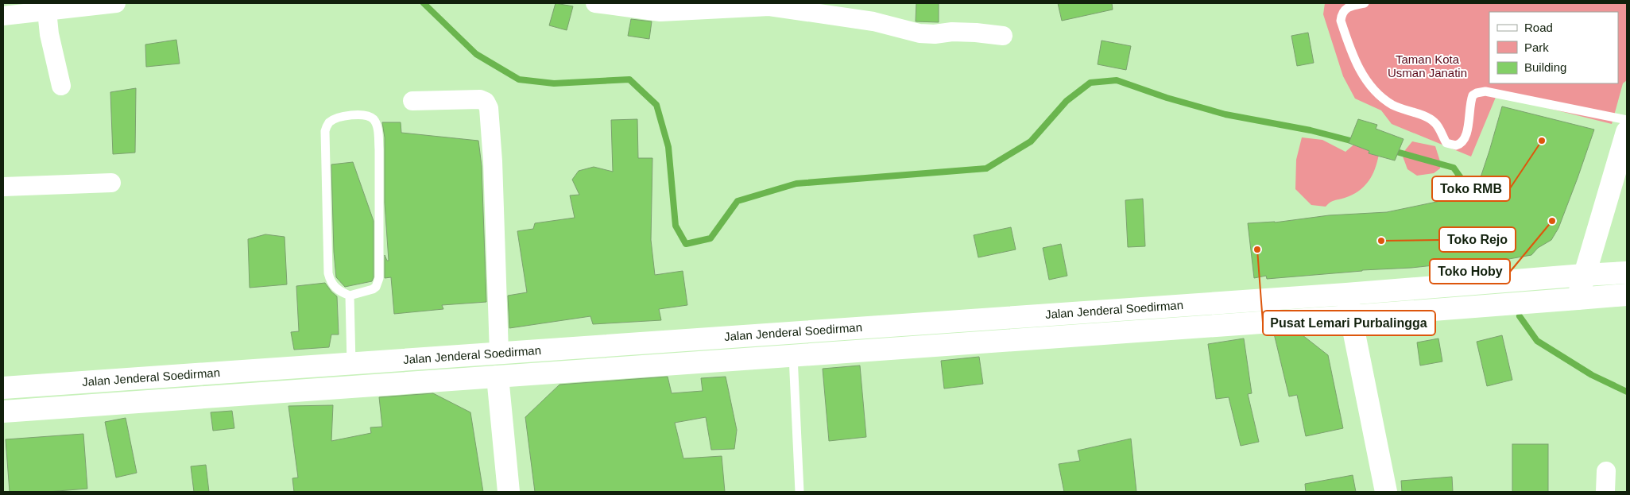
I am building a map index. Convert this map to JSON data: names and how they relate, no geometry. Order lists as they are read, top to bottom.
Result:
{
  "streets": {
    "main road": ["Jalan Jenderal Soedirman"]
  },
  "parks": ["Taman Kota Usman Janatin"],
  "places": [
    "Toko RMB",
    "Toko Hoby",
    "Toko Rejo",
    "Pusat Lemari Purbalingga"
  ],
  "legend": ["Road", "Park", "Building"]
}
